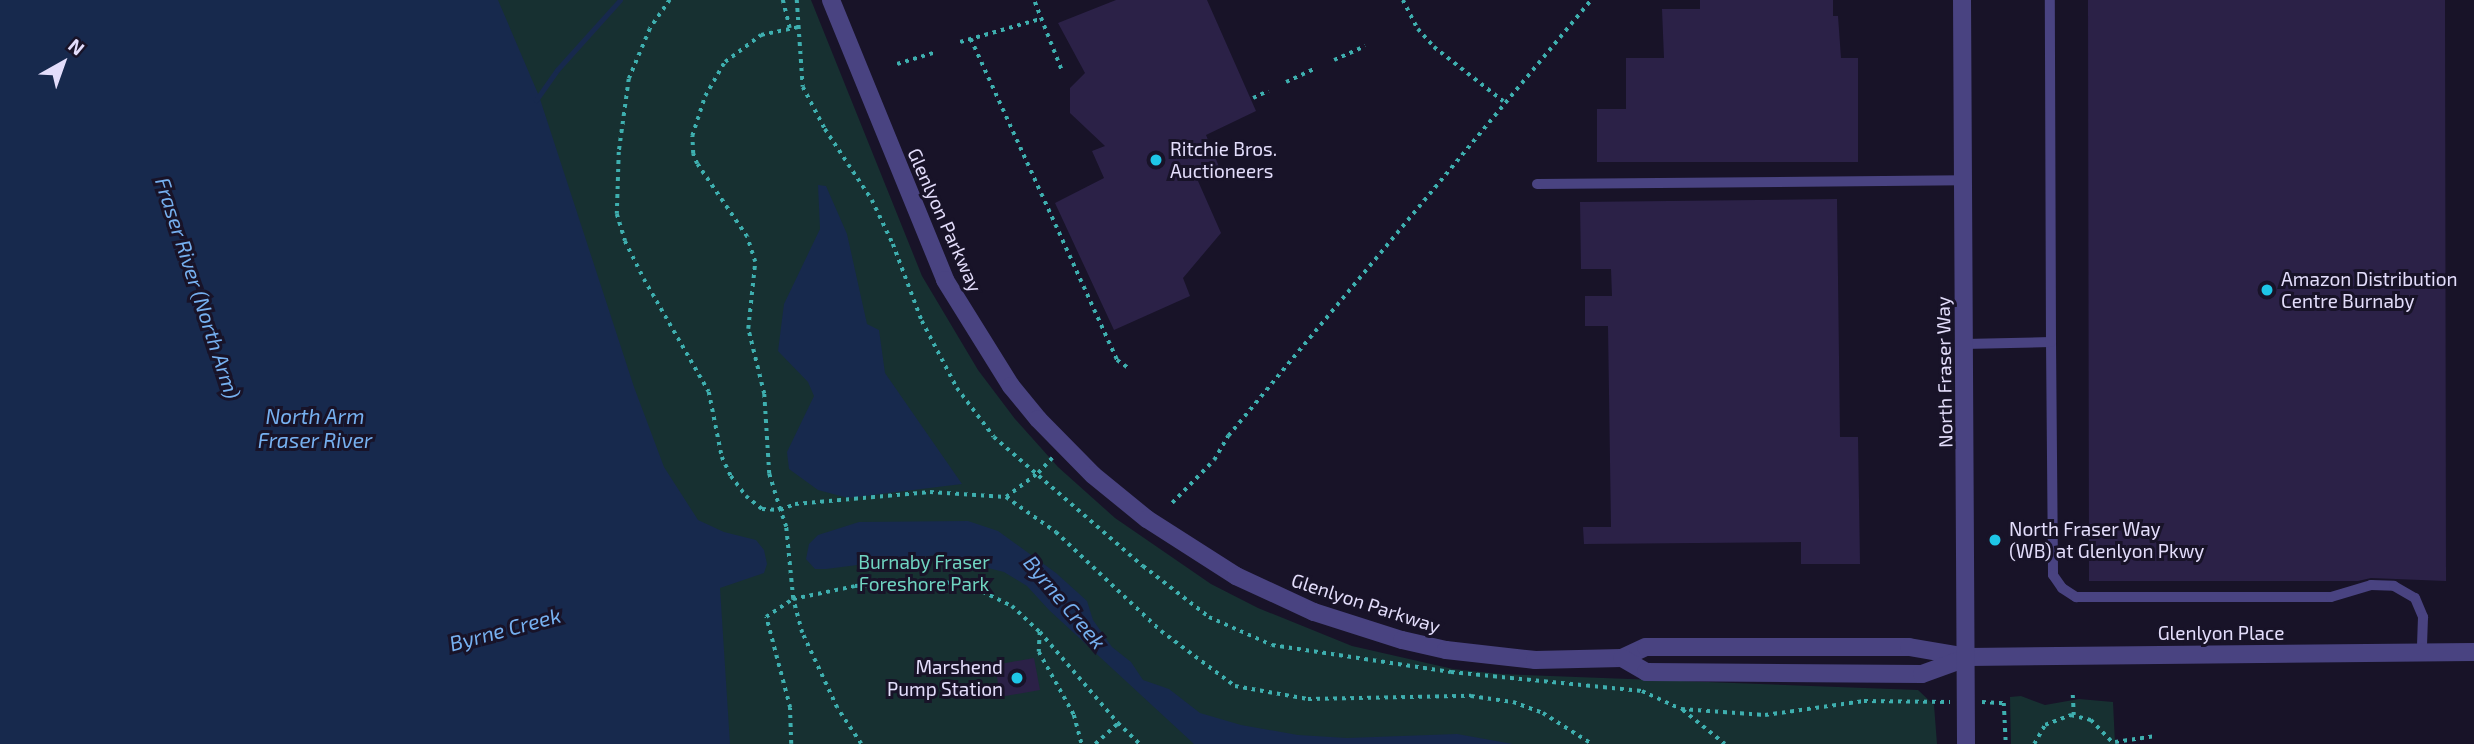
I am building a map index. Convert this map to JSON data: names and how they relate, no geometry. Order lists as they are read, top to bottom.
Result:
{
  "streets": {
    "street": ["Glenlyon Parkway", "North Fraser Way", "Glenlyon Place"]
  },
  "crossings": [
    ["Glenlyon Parkway", "North Fraser Way"],
    ["Glenlyon Parkway", "Glenlyon Place"],
    ["North Fraser Way", "Glenlyon Place"]
  ],
  "water": ["Fraser River (North Arm)", "North Arm Fraser River", "Byrne Creek"],
  "parks": ["Burnaby Fraser Foreshore Park"],
  "places": [
    "Ritchie Bros. Auctioneers",
    "Amazon Distribution Centre Burnaby",
    "North Fraser Way (WB) at Glenlyon Pkwy",
    "Marshend Pump Station"
  ],
  "north": "top right"
}
